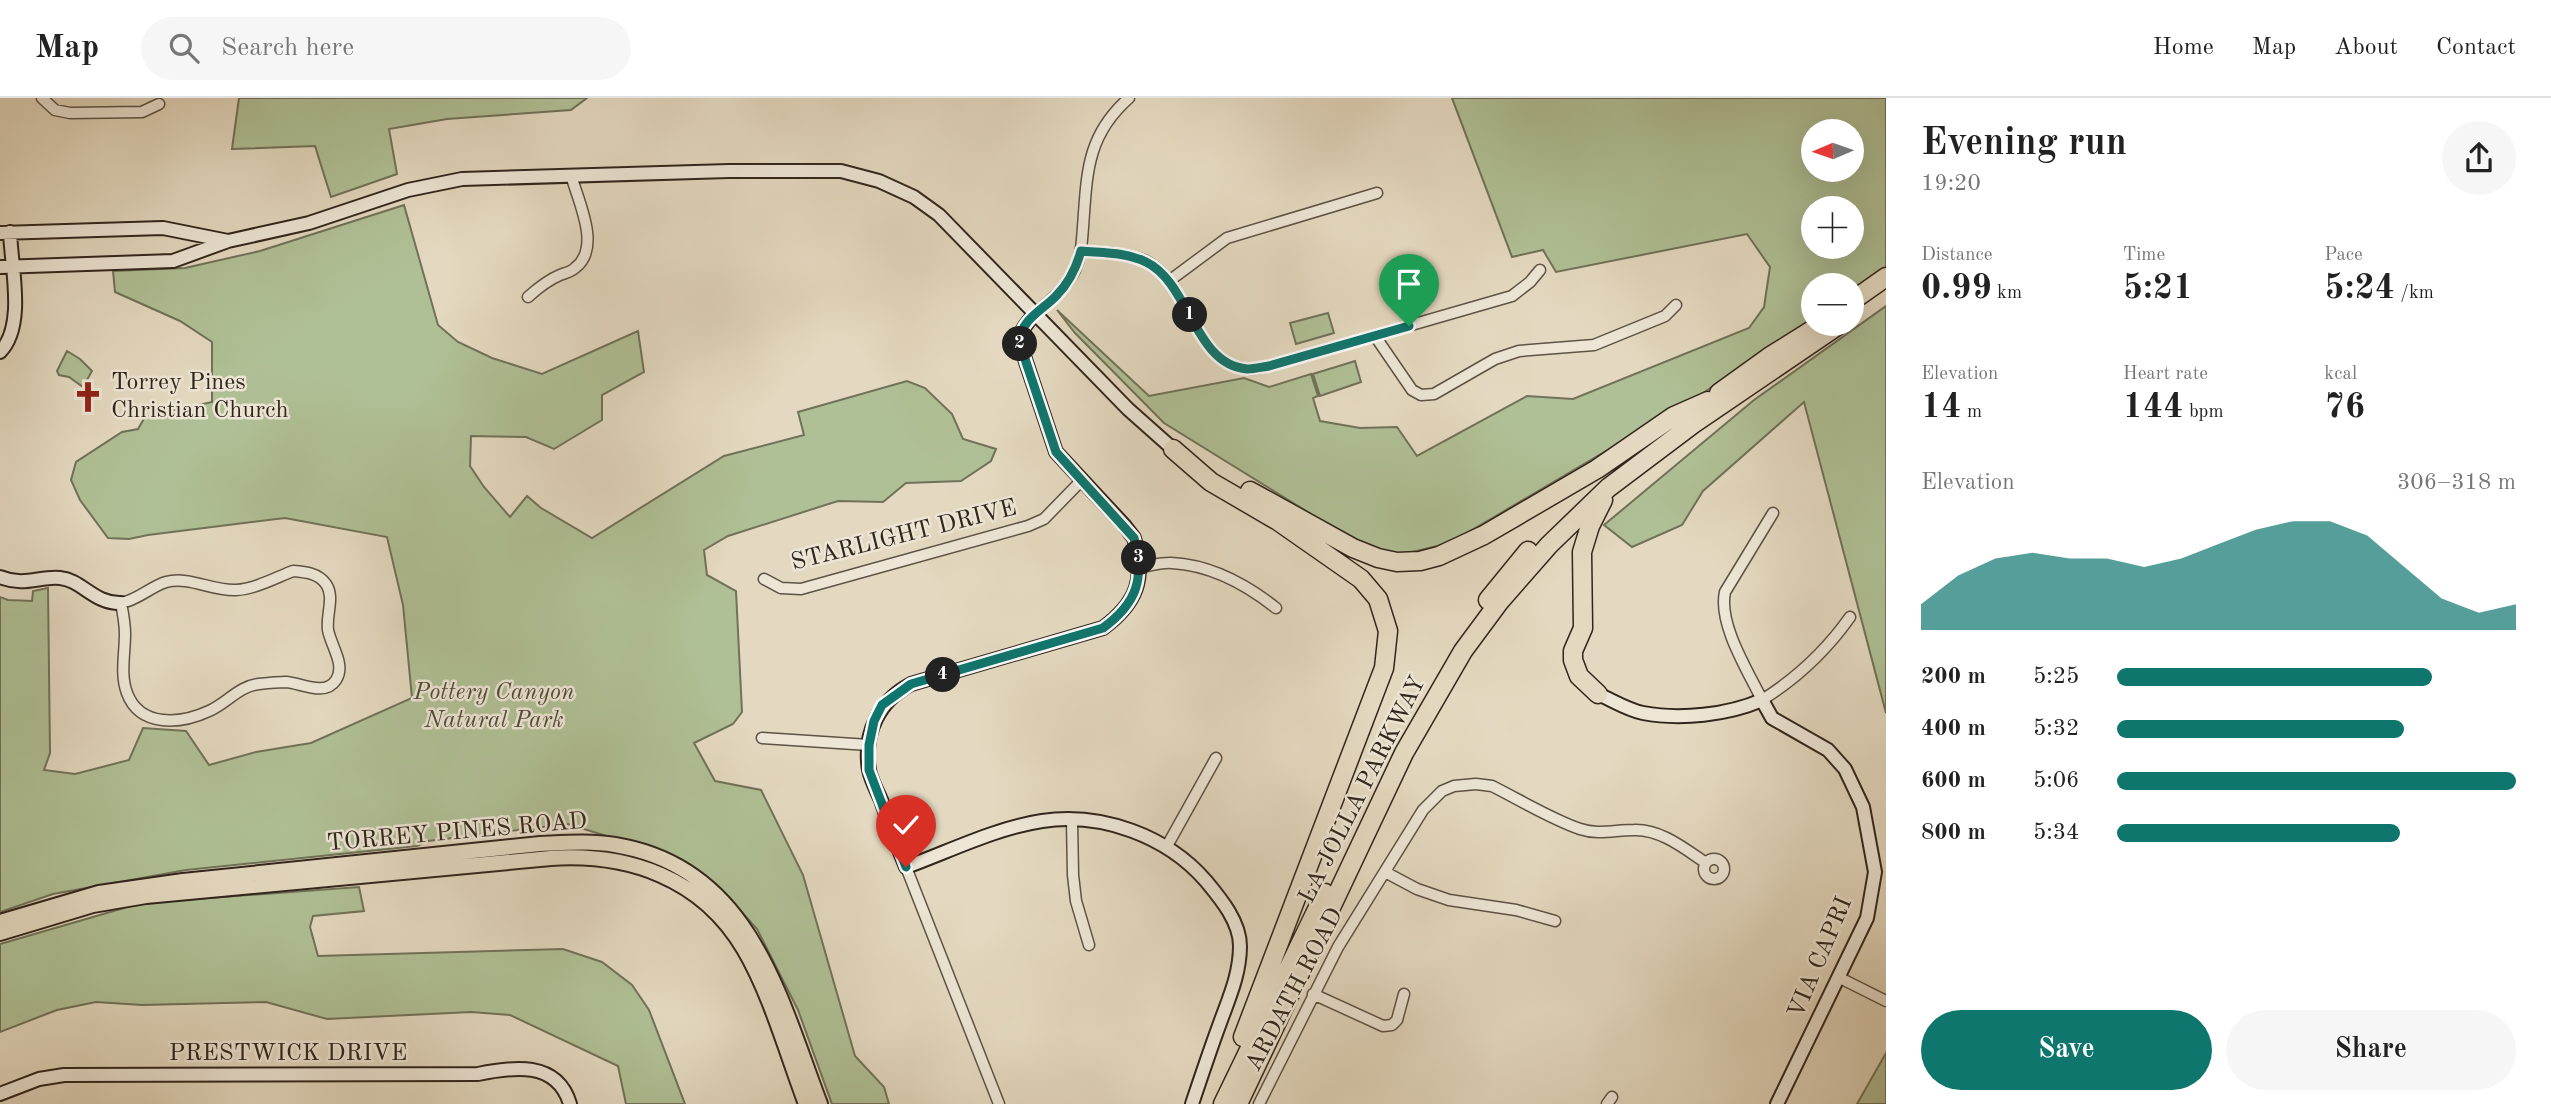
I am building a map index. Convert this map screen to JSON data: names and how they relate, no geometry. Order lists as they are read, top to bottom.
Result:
{
  "streets": {
    "highway": ["LA JOLLA PARKWAY"],
    "main road": ["TORREY PINES ROAD"],
    "street": [
      "STARLIGHT DRIVE",
      "VIA CAPRI",
      "ARDATH ROAD",
      "PRESTWICK DRIVE"
    ]
  },
  "parks": ["Pottery Canyon Natural Park"],
  "places": {
    "church": ["Torrey Pines Christian Church"]
  },
  "north": "left",
  "page": {
    "header": "Map",
    "search": "Search here",
    "nav": [
      "Home",
      "Map",
      "About",
      "Contact"
    ],
    "heading": ["Evening run", "19:20"],
    "map_buttons": ["+", "−"],
    "stats": [
      ["Distance", "0.99 km"],
      ["Time", "5:21"],
      ["Pace", "5:24 /km"],
      ["Elevation", "14 m"],
      ["Heart rate", "144 bpm"],
      ["kcal", "76"]
    ],
    "pins": [
      "1",
      "2",
      "3",
      "4"
    ],
    "chart": ["Elevation", "306–318 m"],
    "list": [
      {
        "name": "200 m",
        "note": "5:25"
      },
      {
        "name": "400 m",
        "note": "5:32"
      },
      {
        "name": "600 m",
        "note": "5:06"
      },
      {
        "name": "800 m",
        "note": "5:34"
      }
    ],
    "buttons": ["Save", "Share"]
  }
}
